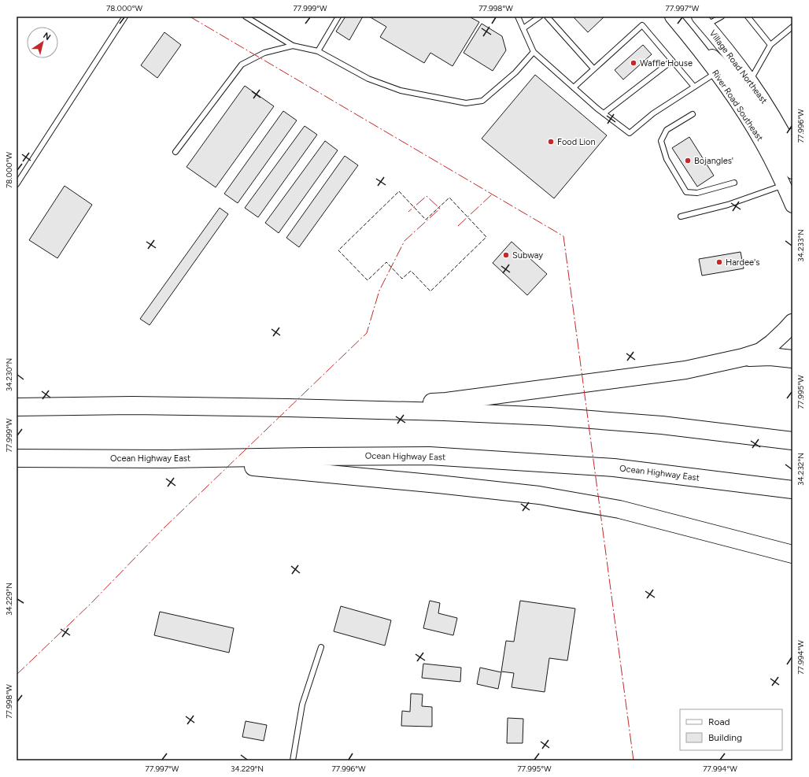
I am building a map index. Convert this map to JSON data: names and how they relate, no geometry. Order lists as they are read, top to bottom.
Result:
{
  "streets": {
    "highway": ["Ocean Highway East"],
    "main road": ["Village Road Northeast", "River Road Southeast"]
  },
  "places": [
    "Waffle House",
    "Food Lion",
    "Bojangles'",
    "Subway",
    "Hardee's"
  ],
  "legend": ["Road", "Building"],
  "north": "top right",
  "coordinates": [
    "78.000°W",
    "77.999°W",
    "77.998°W",
    "77.997°W",
    "77.996°W",
    "34.233°N",
    "34.230°N",
    "77.995°W",
    "34.232°N",
    "34.229°N",
    "77.994°W"
  ]
}
